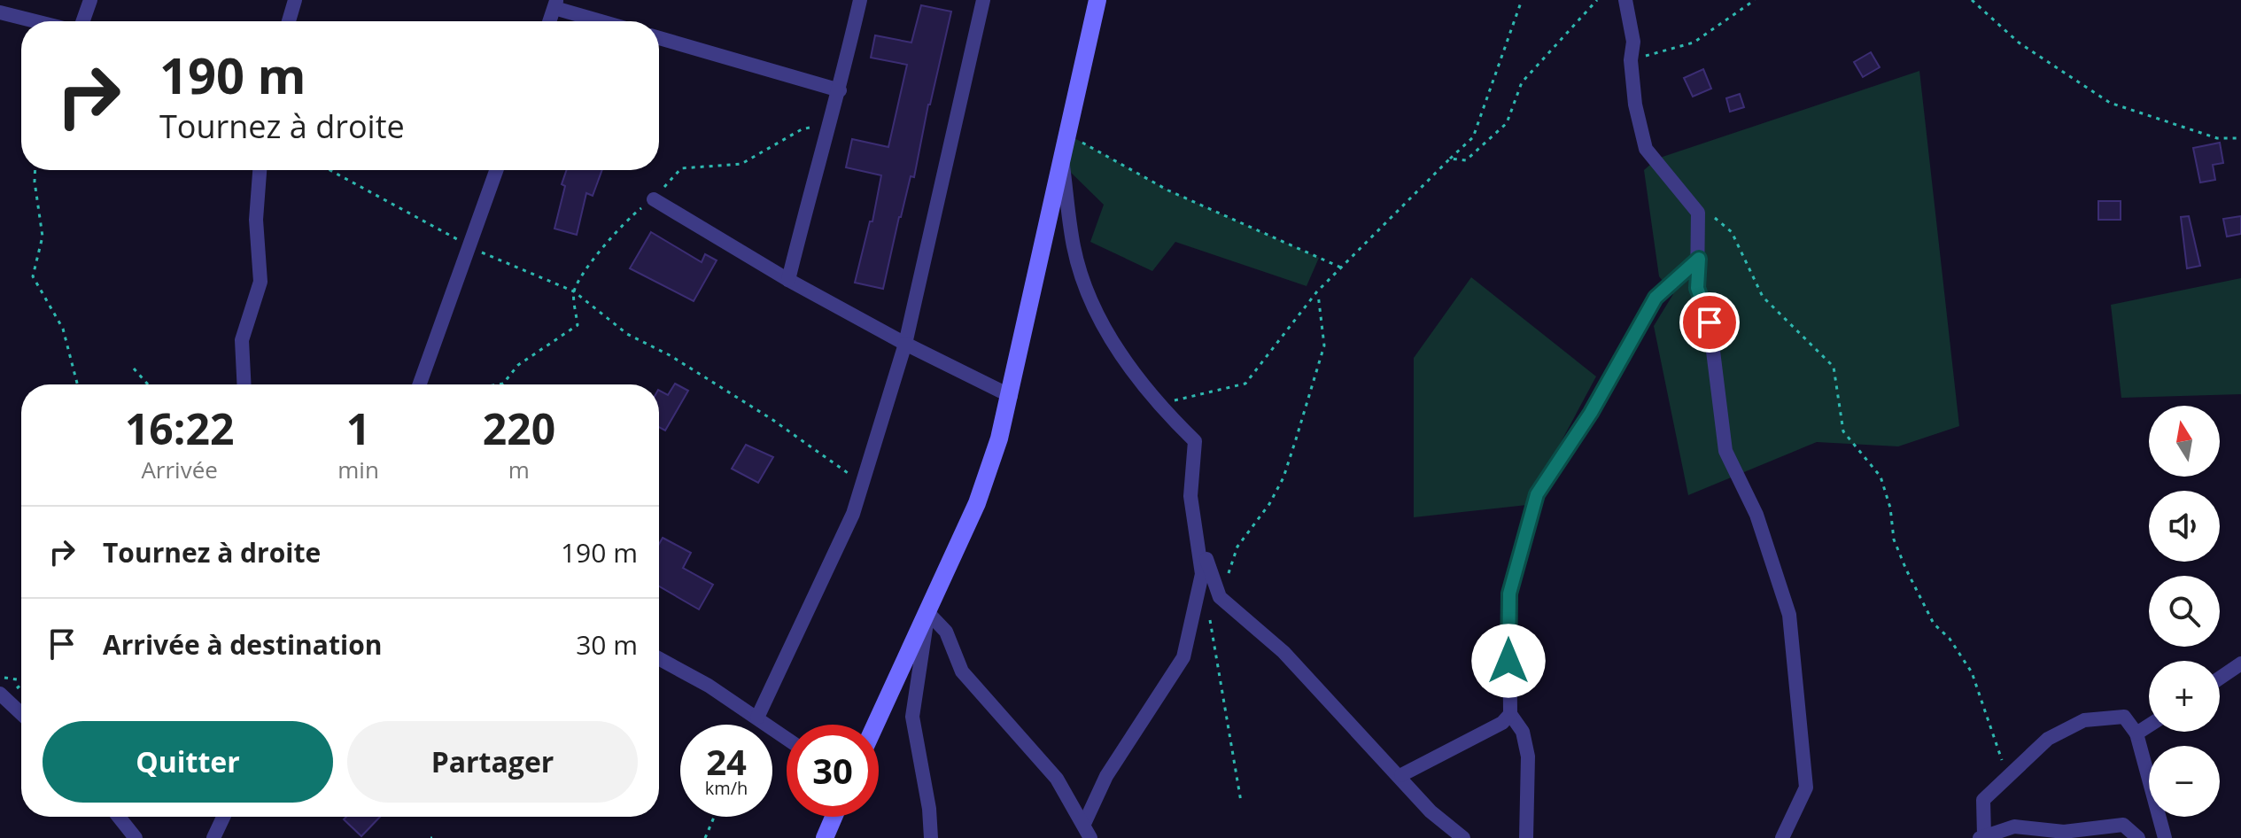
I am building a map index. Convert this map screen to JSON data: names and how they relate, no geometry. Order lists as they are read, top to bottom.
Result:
{
  "north": "top",
  "page": {
    "turn": ["190 m", "Tournez à droite"],
    "eta": [
      "16:22",
      "Arrivée",
      "1",
      "min",
      "220",
      "m"
    ],
    "map_buttons": ["+", "−"],
    "list": [
      {
        "name": "Tournez à droite",
        "value": "190 m"
      },
      {
        "name": "Arrivée à destination",
        "value": "30 m"
      }
    ],
    "buttons": ["Quitter", "Partager"],
    "speed": "24 km/h",
    "limit": "30"
  }
}
